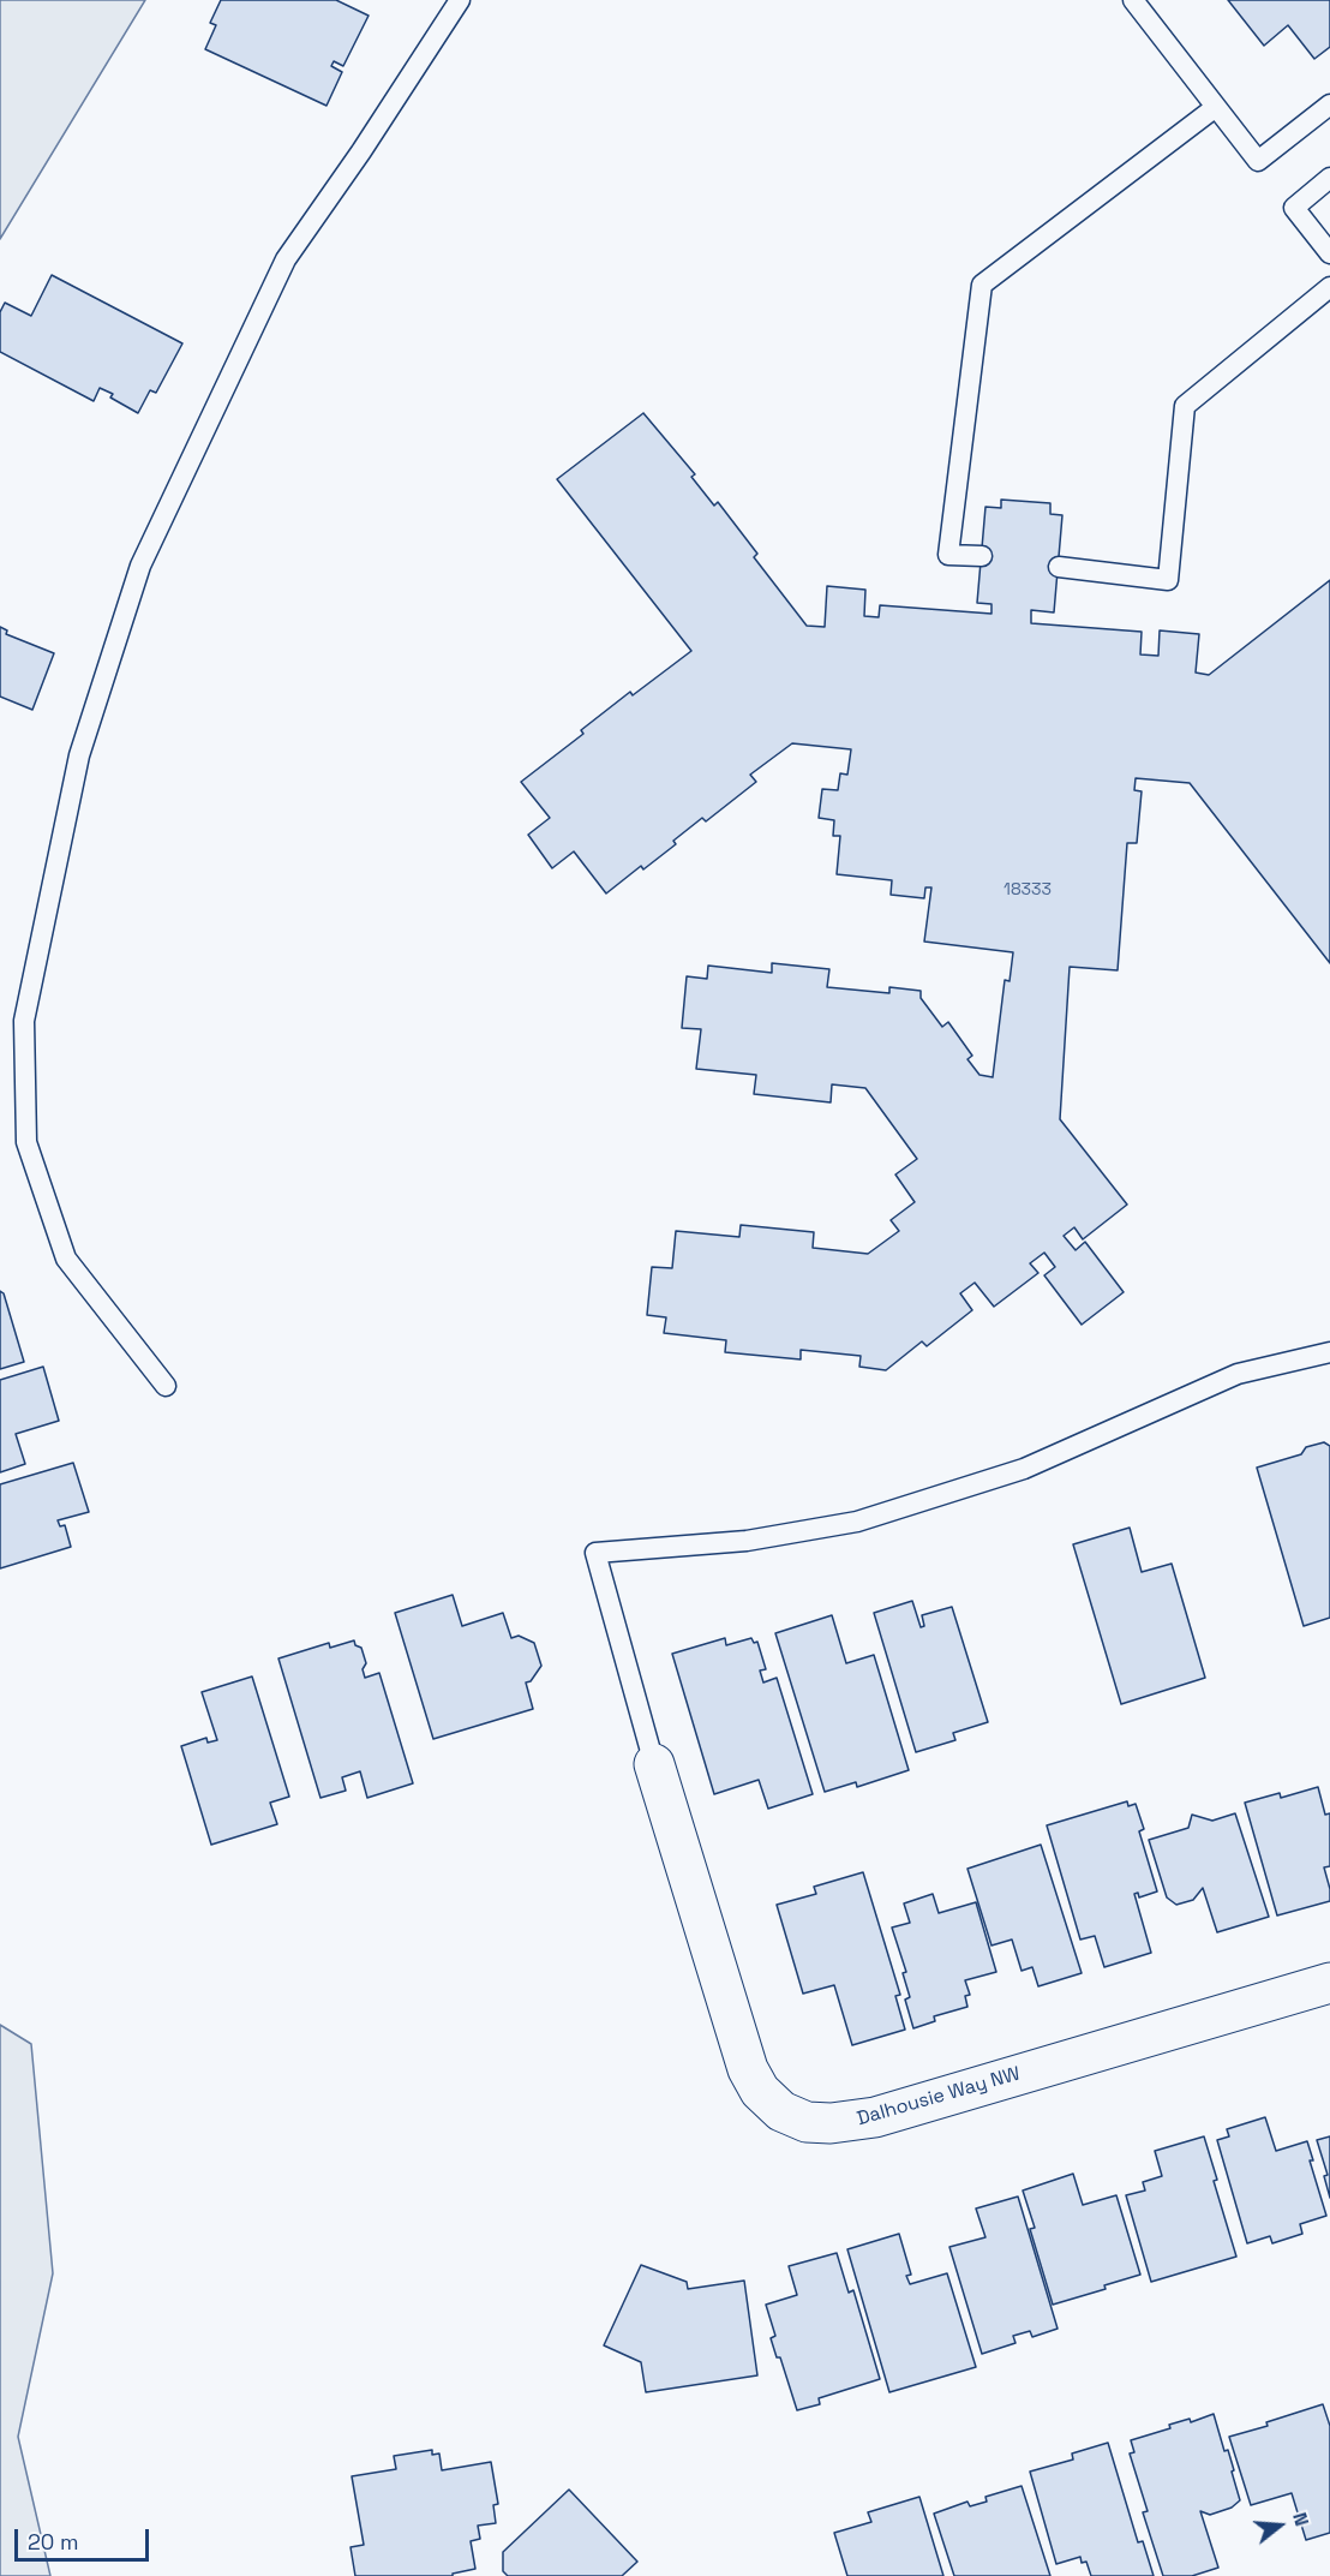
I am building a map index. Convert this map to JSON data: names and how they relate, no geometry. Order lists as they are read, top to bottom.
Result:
{
  "streets": {
    "street": ["Dalhousie Way NW"]
  },
  "house_numbers": ["18333"],
  "scale_bar": "20 m",
  "north": "right"
}
